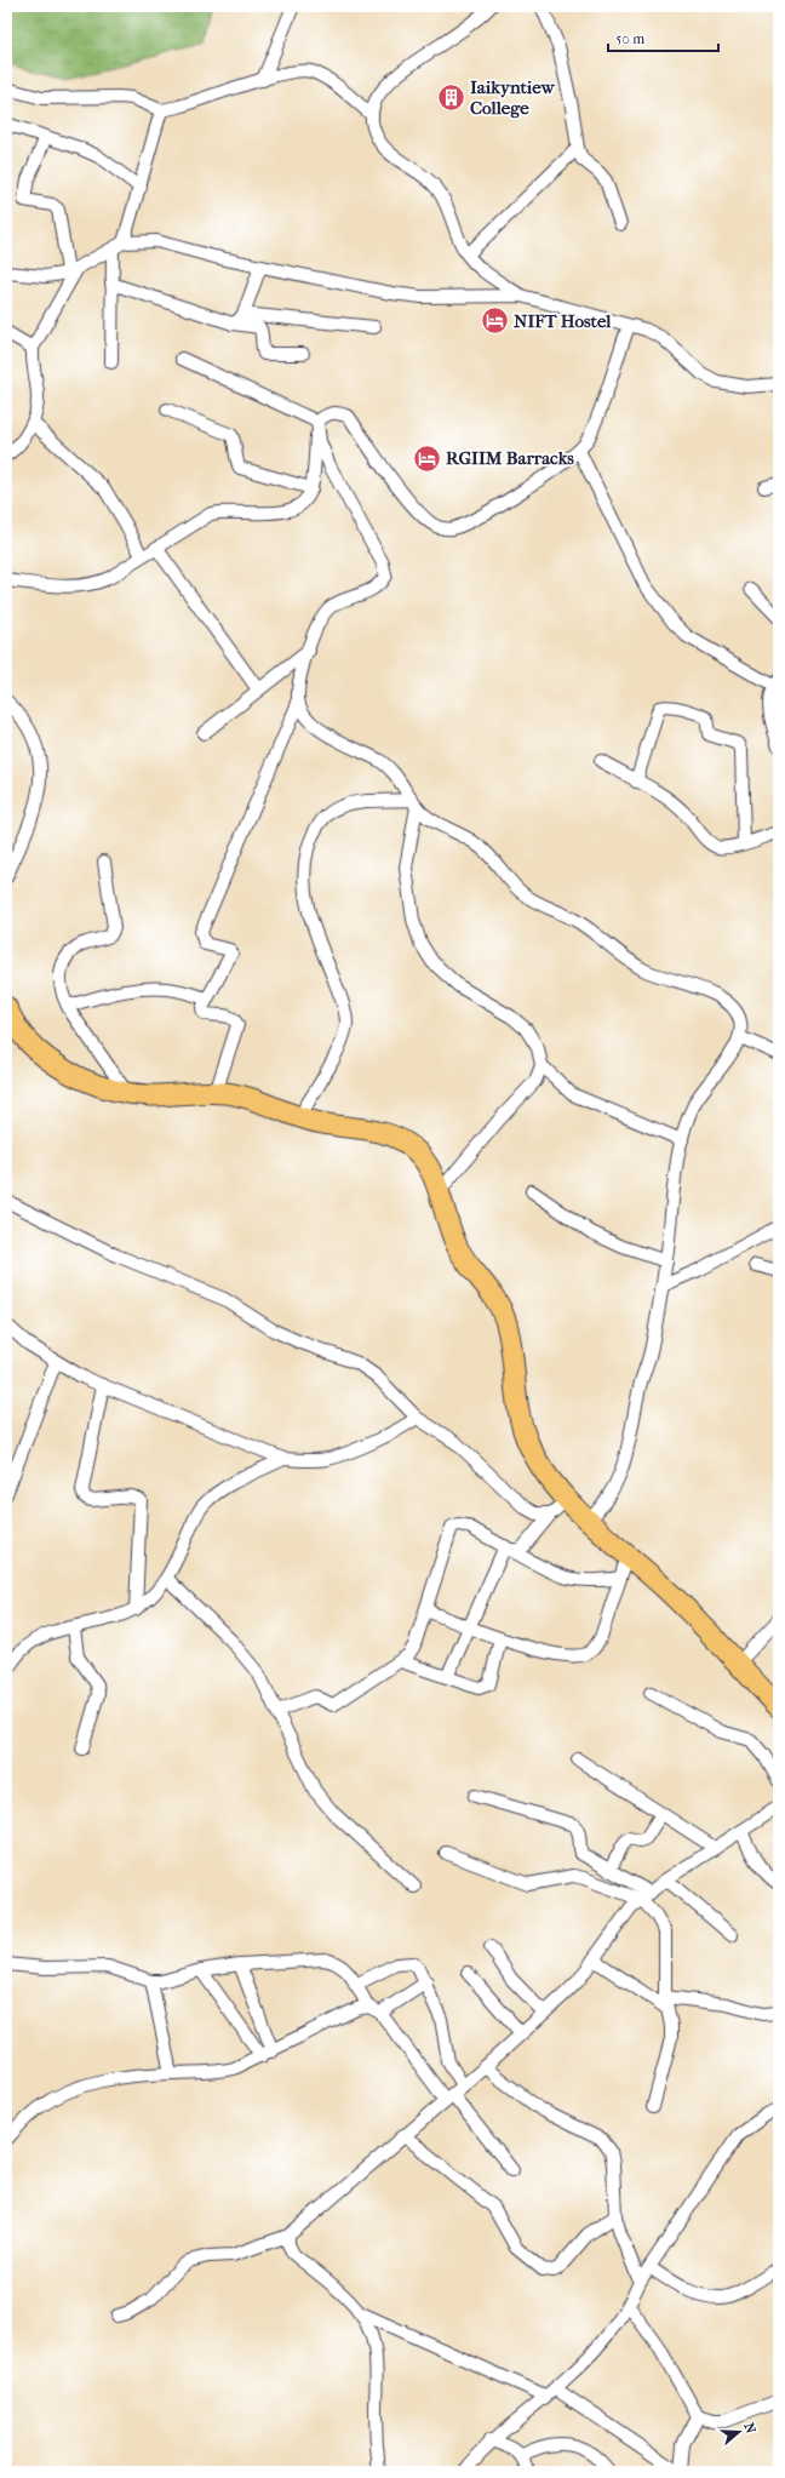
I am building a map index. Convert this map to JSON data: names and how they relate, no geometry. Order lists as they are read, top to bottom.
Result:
{
  "places": {
    "building": ["Iaikyntiew College"],
    "hotel": ["NIFT Hostel", "RGIIM Barracks"]
  },
  "scale_bar": "50 m",
  "north": "right"
}
